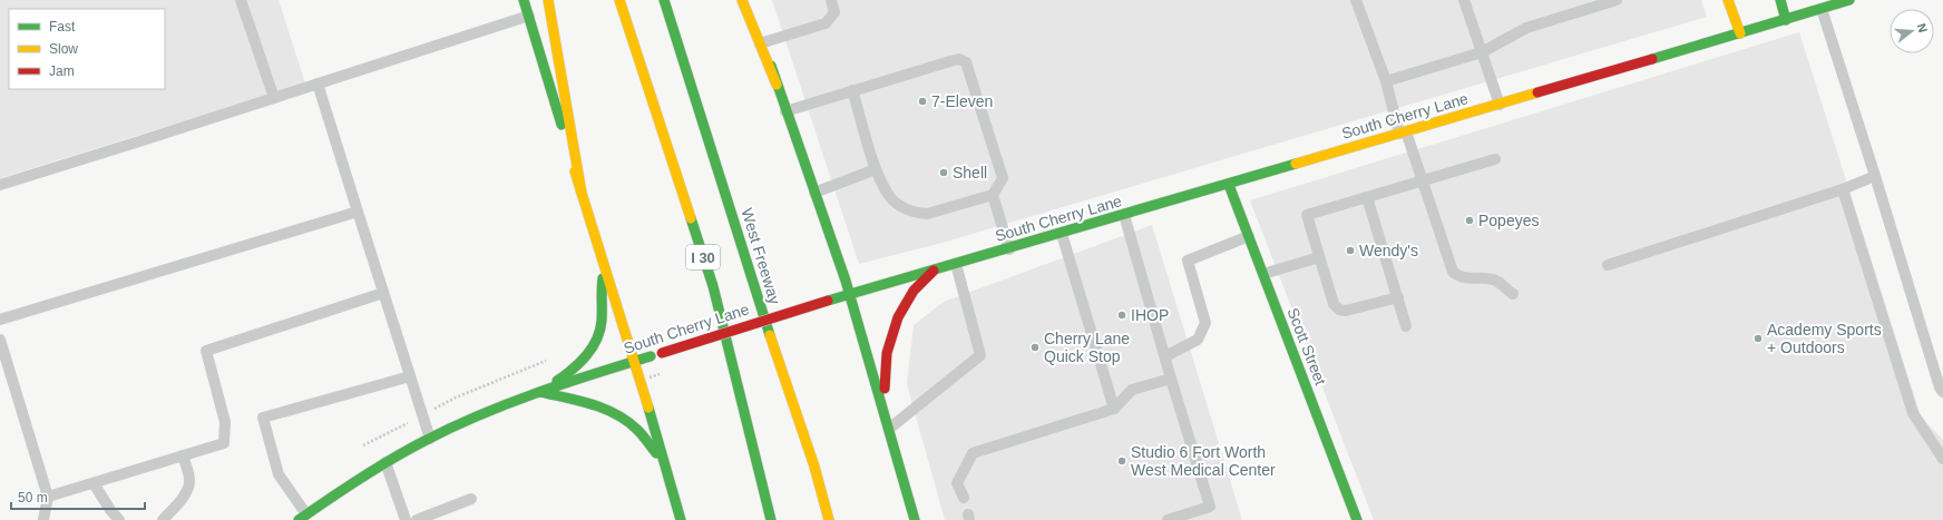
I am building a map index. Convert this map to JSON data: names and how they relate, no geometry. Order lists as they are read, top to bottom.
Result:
{
  "streets": {
    "main road": [
      "South Cherry Lane",
      "West Freeway",
      "I 30",
      "Scott Street"
    ]
  },
  "crossings": [
    ["South Cherry Lane", "Scott Street"]
  ],
  "places": [
    "7-Eleven",
    "Shell",
    "Popeyes",
    "Wendy's",
    "IHOP",
    "Academy Sports + Outdoors",
    "Cherry Lane Quick Stop",
    "Studio 6 Fort Worth West Medical Center"
  ],
  "legend": ["Fast", "Slow", "Jam"],
  "scale_bar": "50 m",
  "north": "right"
}
